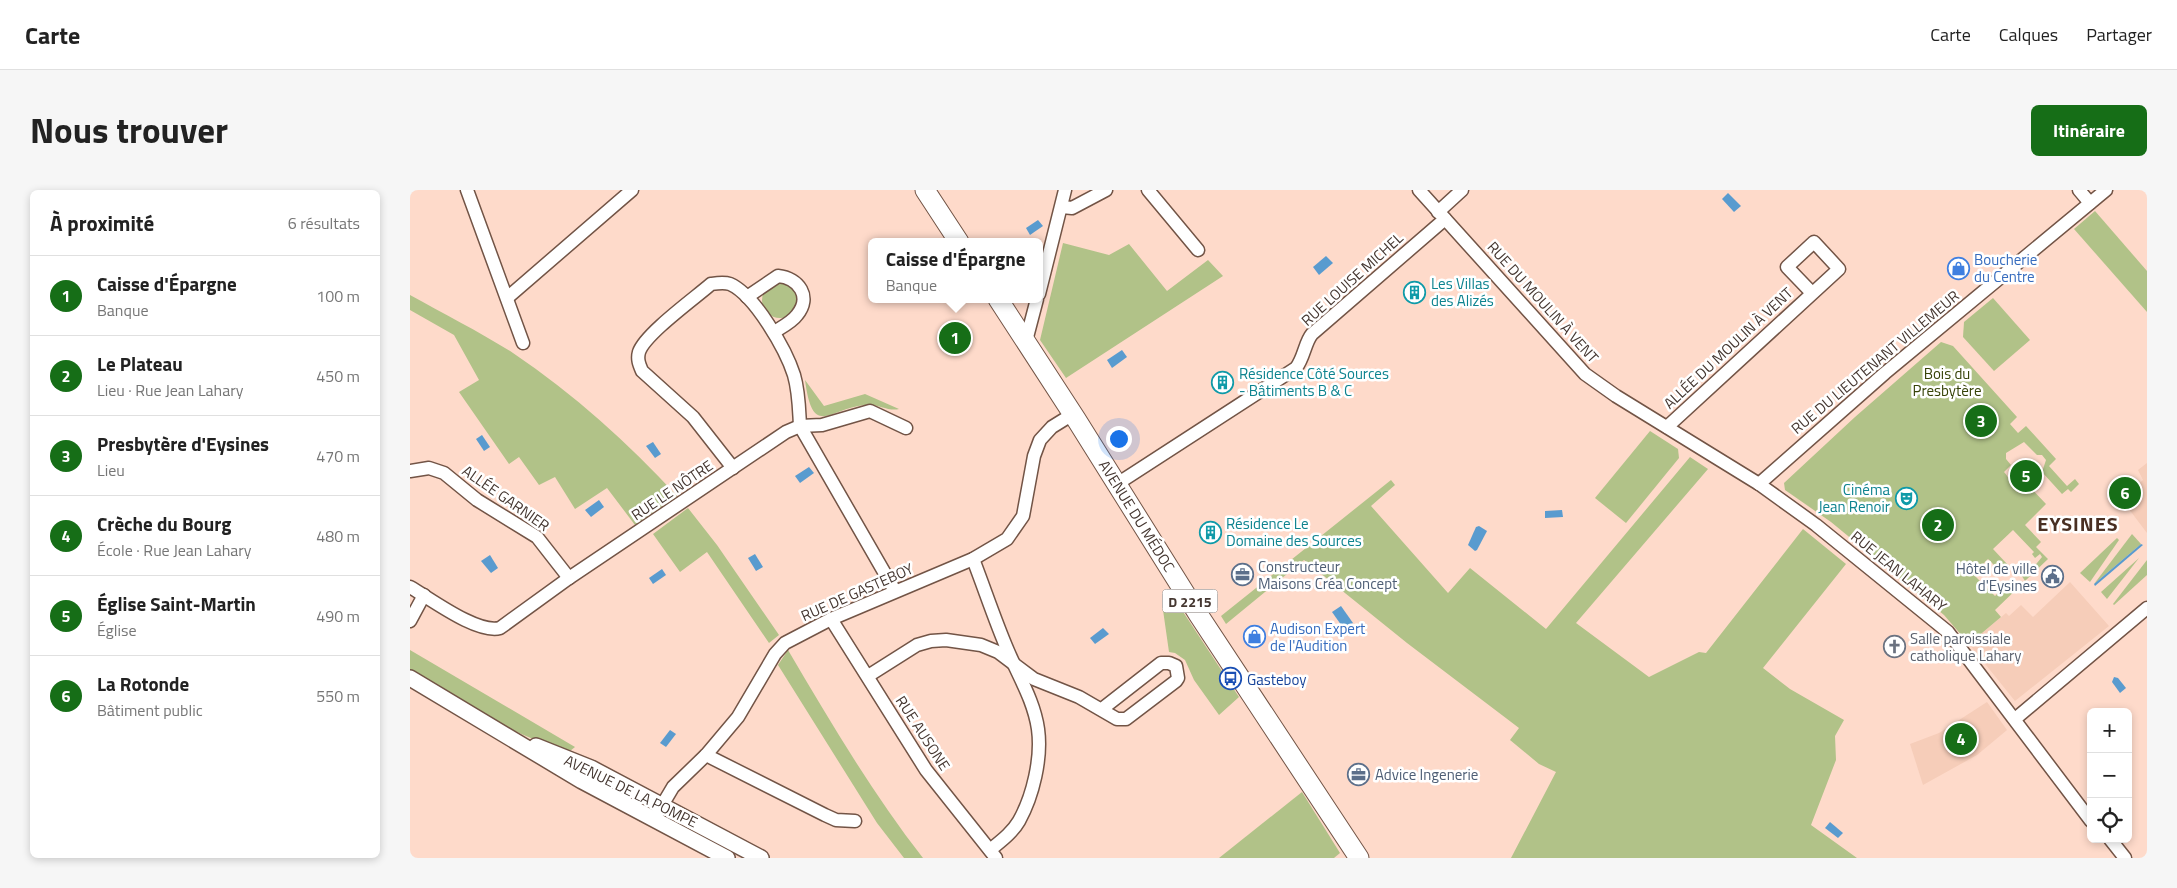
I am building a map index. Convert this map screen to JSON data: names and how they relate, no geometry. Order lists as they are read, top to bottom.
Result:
{
  "streets": {
    "main road": ["AVENUE DU MÉDOC", "D 2215"],
    "street": [
      "RUE LOUISE MICHEL",
      "RUE DU MOULIN À VENT",
      "ALLÉE DU MOULIN À VENT",
      "RUE DU LIEUTENANT VILLEMEUR",
      "RUE LE NÔTRE",
      "ALLÉE GARNIER",
      "RUE JEAN LAHARY",
      "RUE DE GASTEBOY",
      "RUE AUSONE",
      "AVENUE DE LA POMPE"
    ]
  },
  "crossings": [
    ["RUE LOUISE MICHEL", "RUE DU MOULIN À VENT"],
    ["RUE LOUISE MICHEL", "AVENUE DU MÉDOC"],
    ["RUE DU MOULIN À VENT", "ALLÉE DU MOULIN À VENT"],
    ["RUE DU MOULIN À VENT", "RUE DU LIEUTENANT VILLEMEUR"],
    ["RUE DU MOULIN À VENT", "RUE JEAN LAHARY"],
    ["RUE DU LIEUTENANT VILLEMEUR", "RUE JEAN LAHARY"],
    ["RUE LE NÔTRE", "ALLÉE GARNIER"],
    ["AVENUE DU MÉDOC", "RUE DE GASTEBOY"],
    ["RUE DE GASTEBOY", "RUE AUSONE"],
    ["RUE DE GASTEBOY", "AVENUE DE LA POMPE"]
  ],
  "districts": ["EYSINES"],
  "parks": ["Bois du Presbytère"],
  "places": {
    "shop": ["Boucherie du Centre", "Audison Expert de l'Audition"],
    "building": ["Les Villas des Alizés", "Résidence Côté Sources - Bâtiments B & C", "Résidence Le Domaine des Sources"],
    "theatre": ["Cinéma Jean Renoir"],
    "office": ["Constructeur Maisons Créa Concept", "Advice Ingenerie"],
    "public building": ["Hôtel de ville d'Eysines"],
    "church": ["Salle paroissiale catholique Lahary"],
    "bus stop": ["Gasteboy"]
  },
  "page": {
    "header": "Carte",
    "nav": ["Carte", "Calques", "Partager"],
    "title": "Nous trouver",
    "buttons": "Itinéraire",
    "heading": ["À proximité", "6 résultats"],
    "popup": ["Caisse d'Épargne", "Banque"],
    "list": [
      {
        "mark": "1",
        "name": "Caisse d'Épargne",
        "note": "Banque",
        "value": "100 m"
      },
      {
        "mark": "2",
        "name": "Le Plateau",
        "note": "Lieu · Rue Jean Lahary",
        "value": "450 m"
      },
      {
        "mark": "3",
        "name": "Presbytère d'Eysines",
        "note": "Lieu",
        "value": "470 m"
      },
      {
        "mark": "4",
        "name": "Crèche du Bourg",
        "note": "École · Rue Jean Lahary",
        "value": "480 m"
      },
      {
        "mark": "5",
        "name": "Église Saint-Martin",
        "note": "Église",
        "value": "490 m"
      },
      {
        "mark": "6",
        "name": "La Rotonde",
        "note": "Bâtiment public",
        "value": "550 m"
      }
    ],
    "pins": [
      "1",
      "3",
      "5",
      "6",
      "2",
      "4"
    ],
    "map_buttons": ["+", "−"]
  }
}
